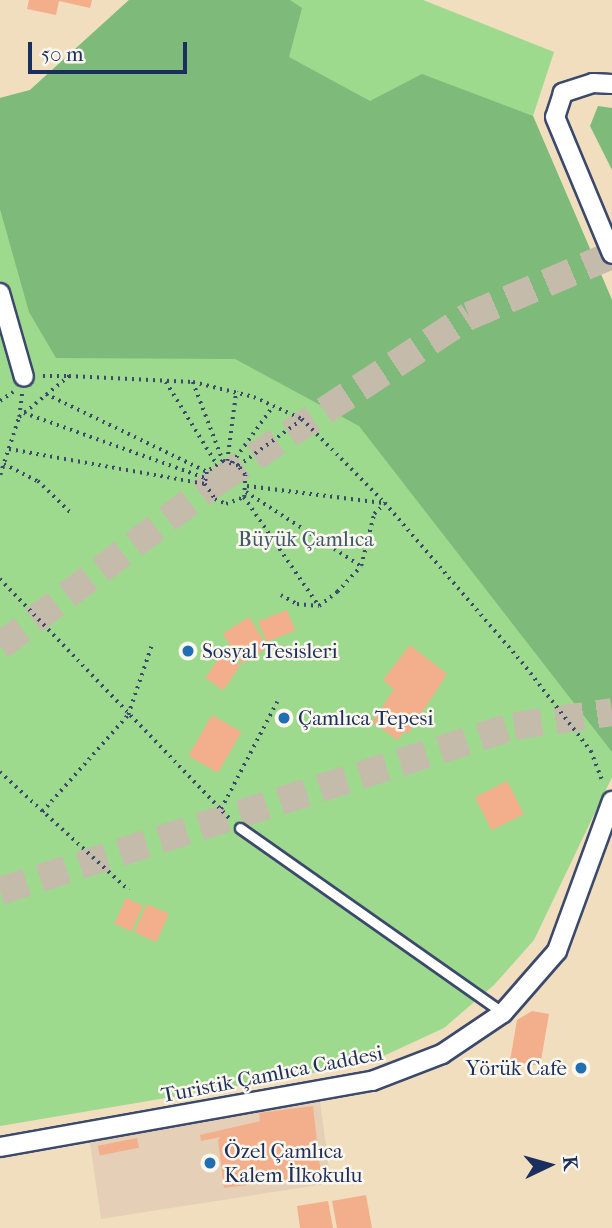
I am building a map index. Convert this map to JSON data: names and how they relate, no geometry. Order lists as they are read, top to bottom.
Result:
{
  "streets": {
    "street": ["Turistik Çamlıca Caddesi"]
  },
  "parks": ["Büyük Çamlıca"],
  "places": [
    "Sosyal Tesisleri",
    "Çamlıca Tepesi",
    "Yörük Cafe",
    "Özel Çamlıca Kalem İlkokulu"
  ],
  "scale_bar": "50 m",
  "north": "right"
}
